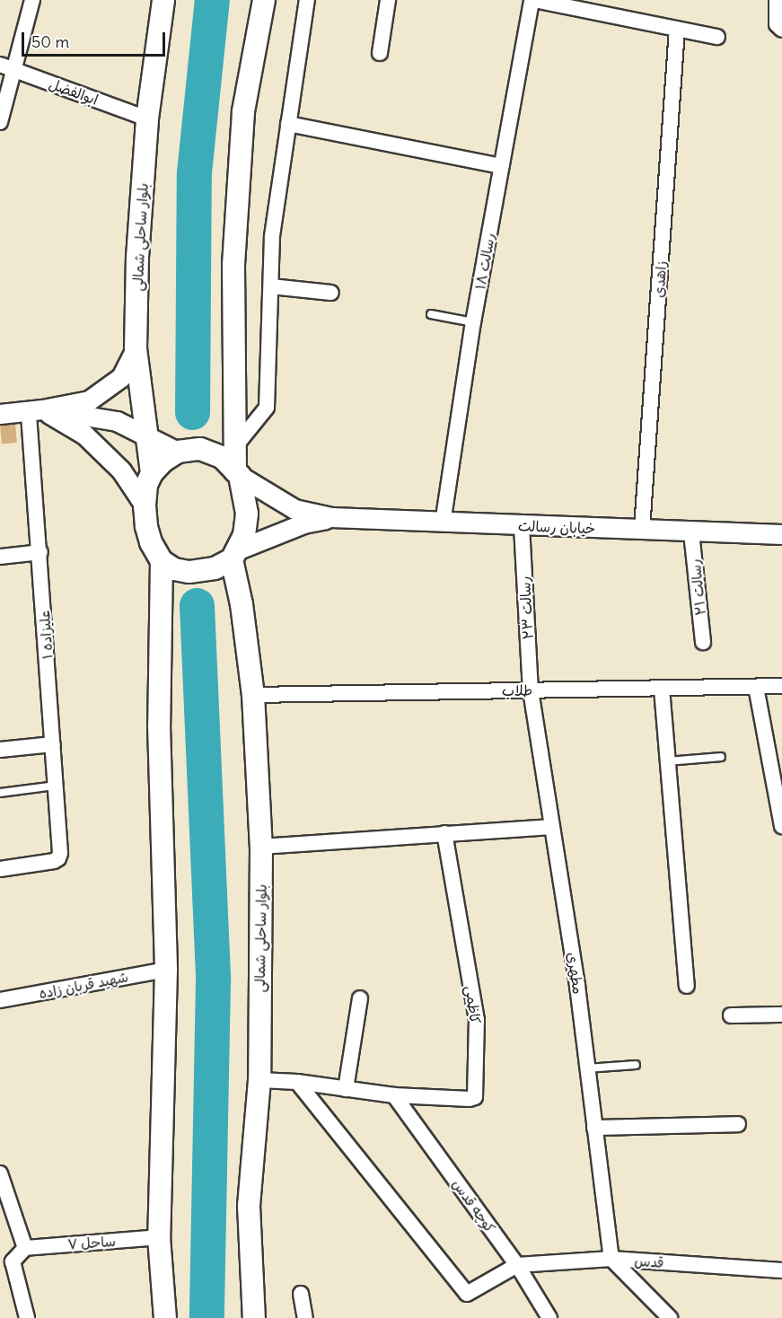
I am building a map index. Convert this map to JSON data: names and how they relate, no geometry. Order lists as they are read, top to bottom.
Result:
{
  "streets": {
    "main road": ["بلوار ساحلی شمالی"],
    "street": [
      "ابوالفضل",
      "رسالت ۱۸",
      "زاهدی",
      "خیابان رسالت",
      "رسالت ۲۱",
      "رسالت ۲۳",
      "علیزاده ۱",
      "طلاب",
      "مطهری",
      "شهید قربان زاده",
      "کاظمی",
      "کوچه قدس",
      "ساحل ۷",
      "قدس"
    ]
  },
  "crossings": [
    ["ابوالفضل", "بلوار ساحلی شمالی"],
    ["بلوار ساحلی شمالی", "خیابان رسالت"],
    ["بلوار ساحلی شمالی", "طلاب"],
    ["رسالت ۱۸", "خیابان رسالت"],
    ["زاهدی", "خیابان رسالت"],
    ["خیابان رسالت", "رسالت ۲۱"],
    ["خیابان رسالت", "رسالت ۲۳"],
    ["رسالت ۲۳", "طلاب"],
    ["رسالت ۲۳", "مطهری"],
    ["طلاب", "مطهری"],
    ["مطهری", "قدس"],
    ["کاظمی", "کوچه قدس"],
    ["کوچه قدس", "قدس"]
  ],
  "scale_bar": "50 m"
}
